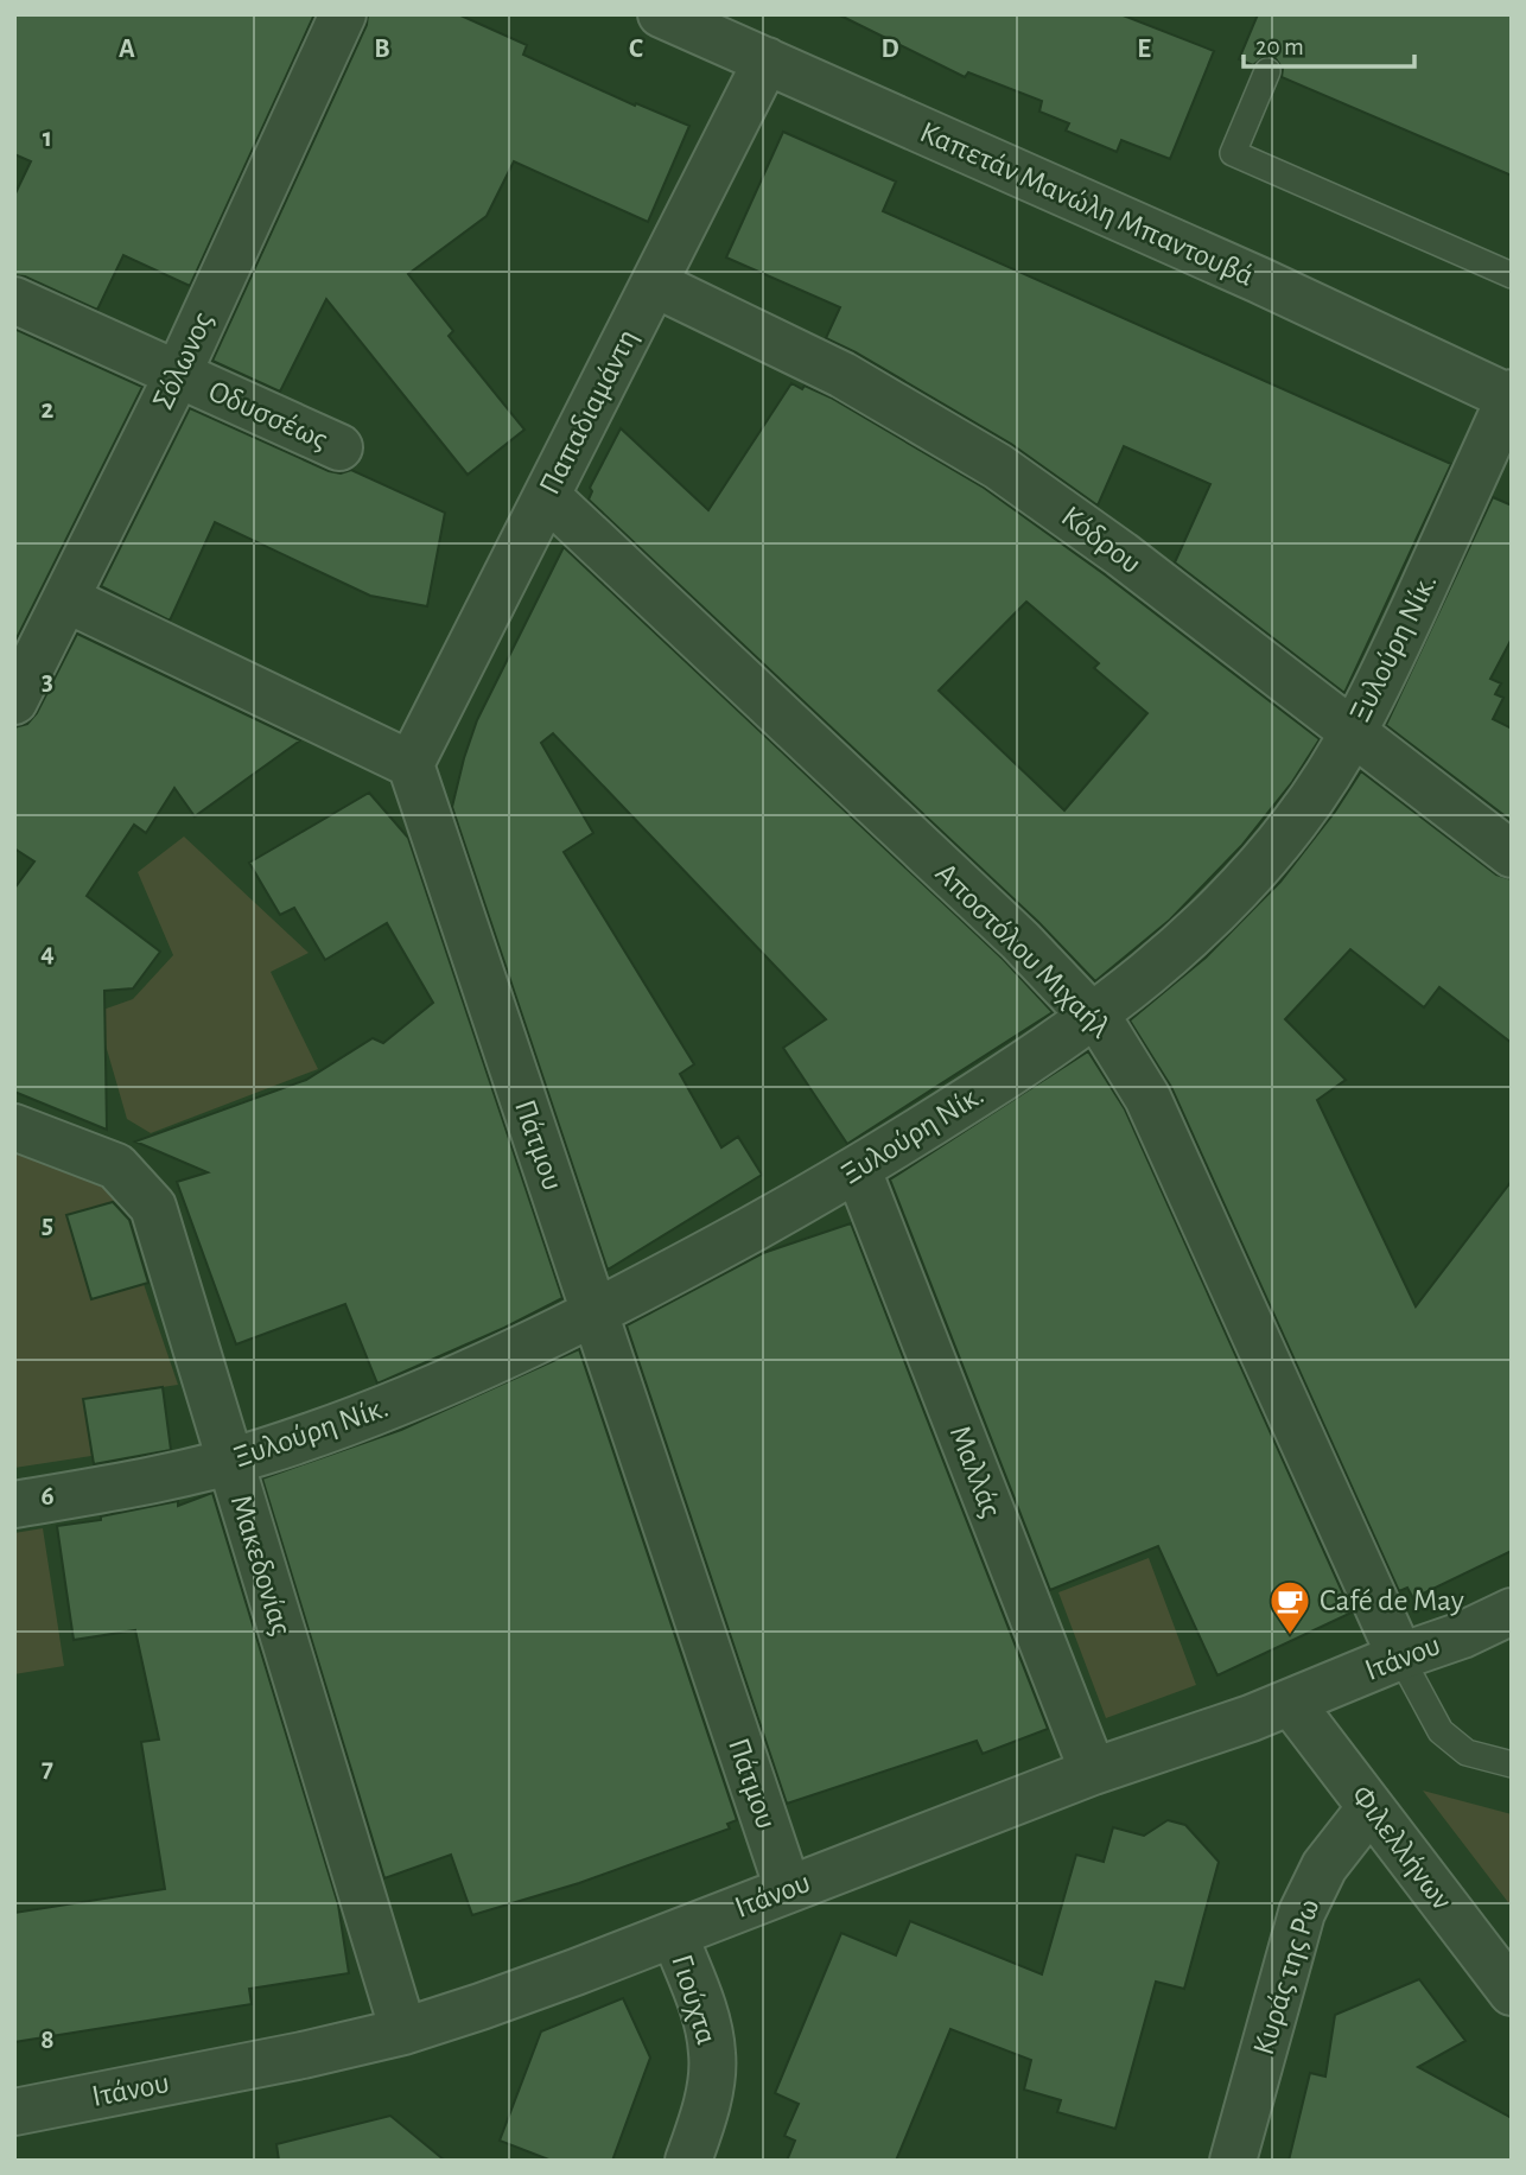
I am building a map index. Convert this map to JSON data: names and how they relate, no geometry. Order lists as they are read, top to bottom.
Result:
{
  "streets": {
    "street": [
      "Καπετάν Μανώλη Μπαντουβά",
      "Σόλωνος",
      "Παπαδιαμάντη",
      "Οδυσσέως",
      "Κόδρου",
      "Ξυλούρη Νίκ.",
      "Αποστόλου Μιχαήλ",
      "Πάτμου",
      "Μαλλάς",
      "Μακεδονίας",
      "Ιτάνου",
      "Φιλελλήνων",
      "Κυράς της Ρω",
      "Γιούχτα"
    ]
  },
  "crossings": [
    ["Καπετάν Μανώλη Μπαντουβά", "Παπαδιαμάντη"],
    ["Καπετάν Μανώλη Μπαντουβά", "Ξυλούρη Νίκ."],
    ["Σόλωνος", "Οδυσσέως"],
    ["Παπαδιαμάντη", "Κόδρου"],
    ["Παπαδιαμάντη", "Αποστόλου Μιχαήλ"],
    ["Παπαδιαμάντη", "Πάτμου"],
    ["Κόδρου", "Ξυλούρη Νίκ."],
    ["Ξυλούρη Νίκ.", "Αποστόλου Μιχαήλ"],
    ["Ξυλούρη Νίκ.", "Πάτμου"],
    ["Ξυλούρη Νίκ.", "Μαλλάς"],
    ["Ξυλούρη Νίκ.", "Μακεδονίας"],
    ["Αποστόλου Μιχαήλ", "Ιτάνου"],
    ["Πάτμου", "Ιτάνου"],
    ["Μαλλάς", "Ιτάνου"],
    ["Μακεδονίας", "Ιτάνου"],
    ["Ιτάνου", "Φιλελλήνων"],
    ["Ιτάνου", "Γιούχτα"],
    ["Φιλελλήνων", "Κυράς της Ρω"]
  ],
  "places": {
    "cafe": ["Café de May"]
  },
  "scale_bar": "20 m",
  "grid": {
    "columns": [
      "A",
      "B",
      "C",
      "D",
      "E"
    ],
    "rows": [
      "1",
      "2",
      "3",
      "4",
      "5",
      "6",
      "7",
      "8"
    ]
  }
}
